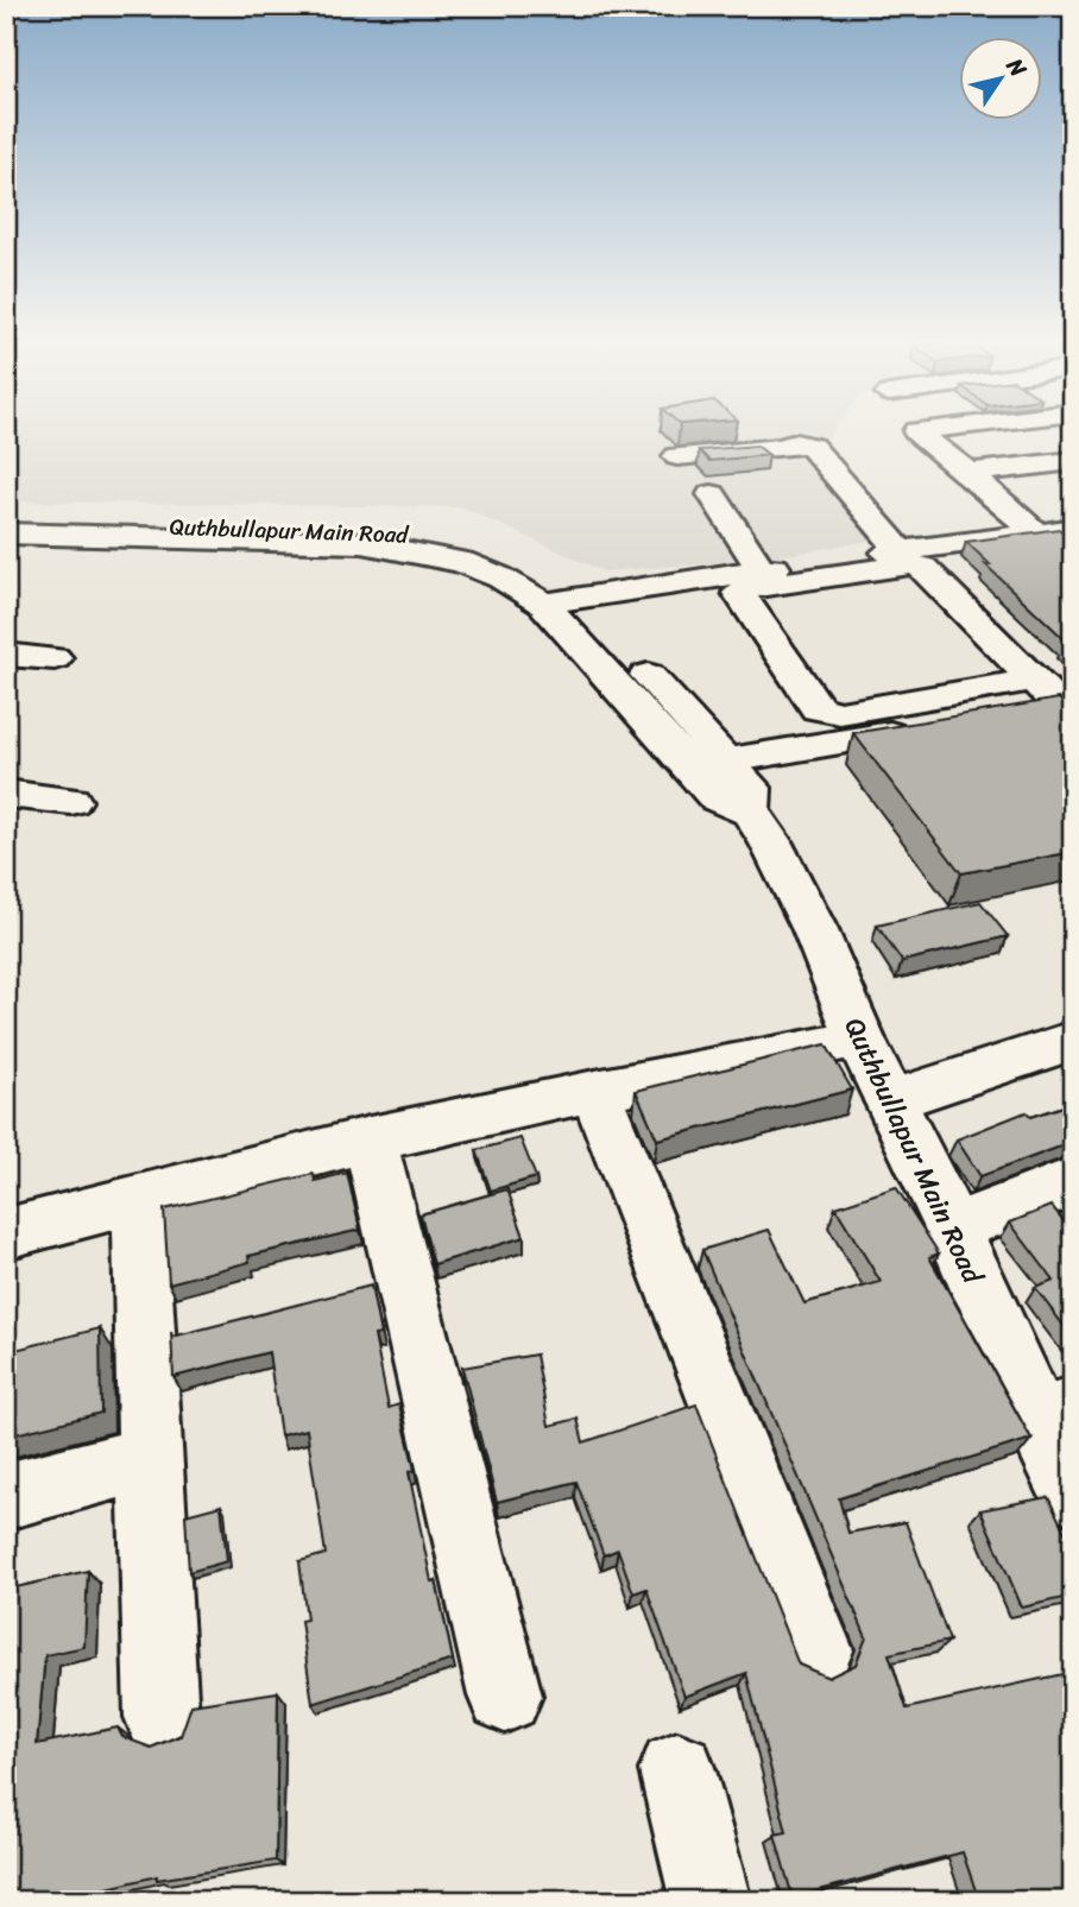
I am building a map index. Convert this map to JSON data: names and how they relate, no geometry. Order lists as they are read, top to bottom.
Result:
{
  "streets": {
    "street": ["Quthbullapur Main Road"]
  },
  "north": "top right"
}
